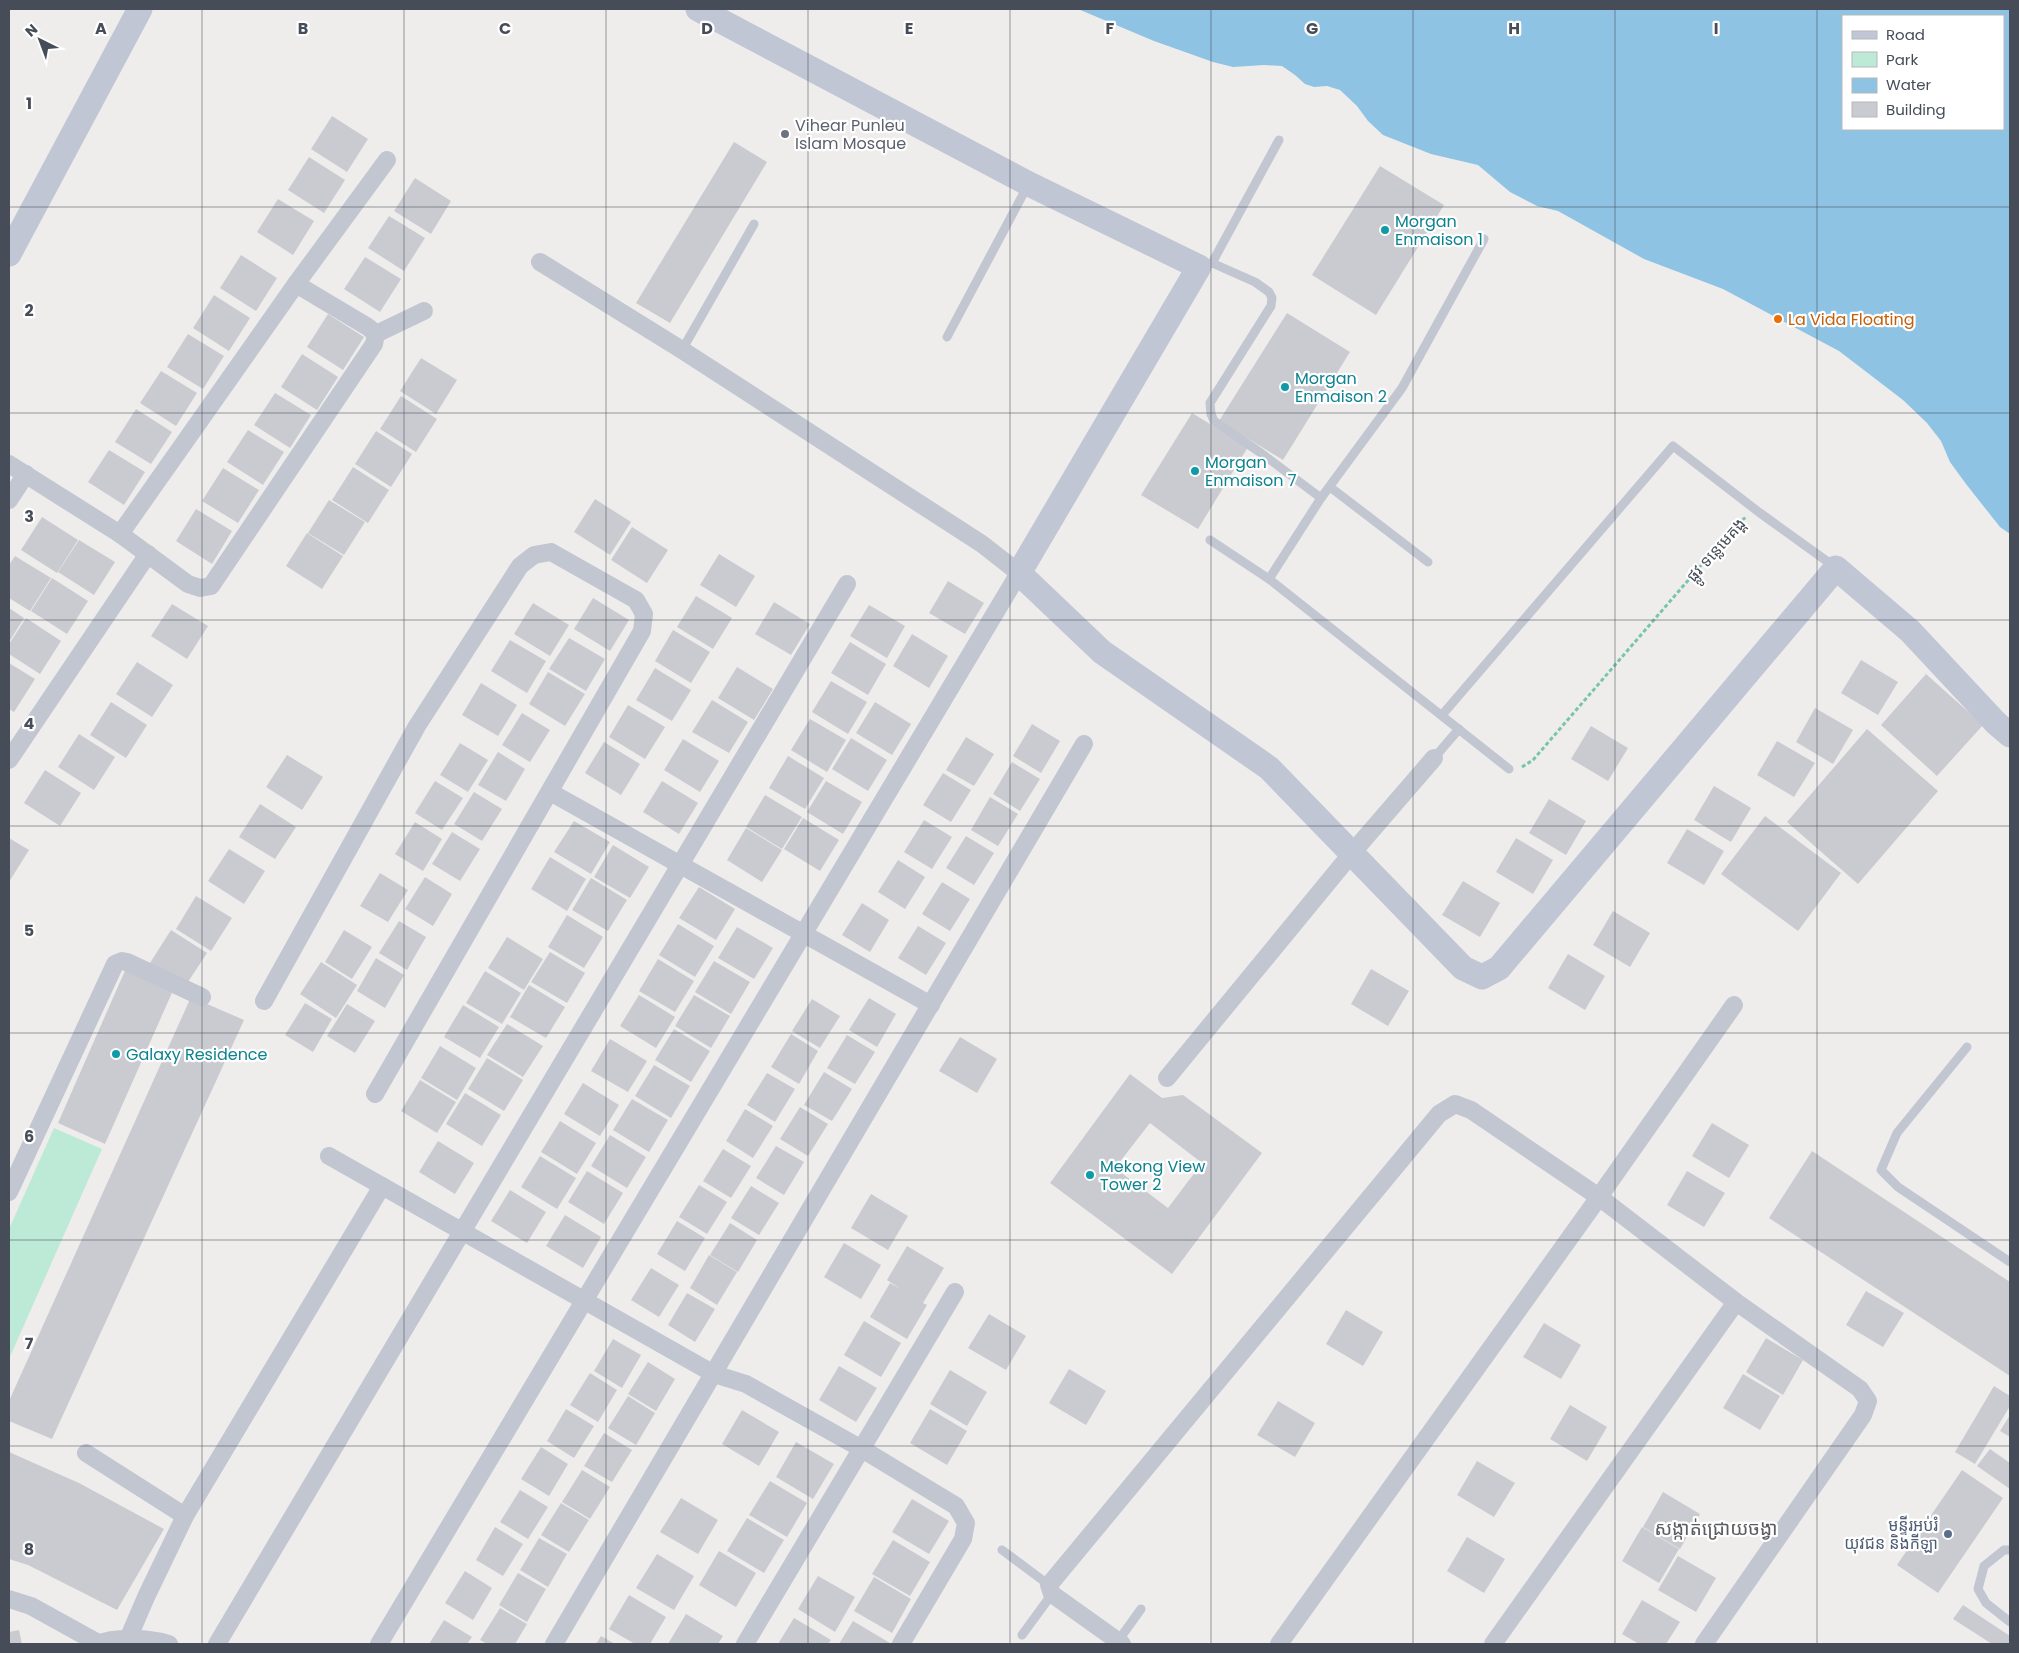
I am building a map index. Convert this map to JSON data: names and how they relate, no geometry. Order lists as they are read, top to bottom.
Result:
{
  "streets": {
    "street": ["ផ្លូវ ទន្លេមេគង្គ"]
  },
  "districts": ["សង្កាត់ជ្រោយចង្វា"],
  "places": [
    "Vihear Punleu Islam Mosque",
    "Morgan Enmaison 1",
    "La Vida Floating",
    "Morgan Enmaison 2",
    "Morgan Enmaison 7",
    "Galaxy Residence",
    "Mekong View Tower 2",
    "មន្ទីរអប់រំ យុវជន និងកីឡា"
  ],
  "legend": [
    "Road",
    "Park",
    "Water",
    "Building"
  ],
  "north": "top left",
  "grid": {
    "columns": [
      "A",
      "B",
      "C",
      "D",
      "E",
      "F",
      "G",
      "H",
      "I"
    ],
    "rows": [
      "1",
      "2",
      "3",
      "4",
      "5",
      "6",
      "7",
      "8"
    ]
  }
}
